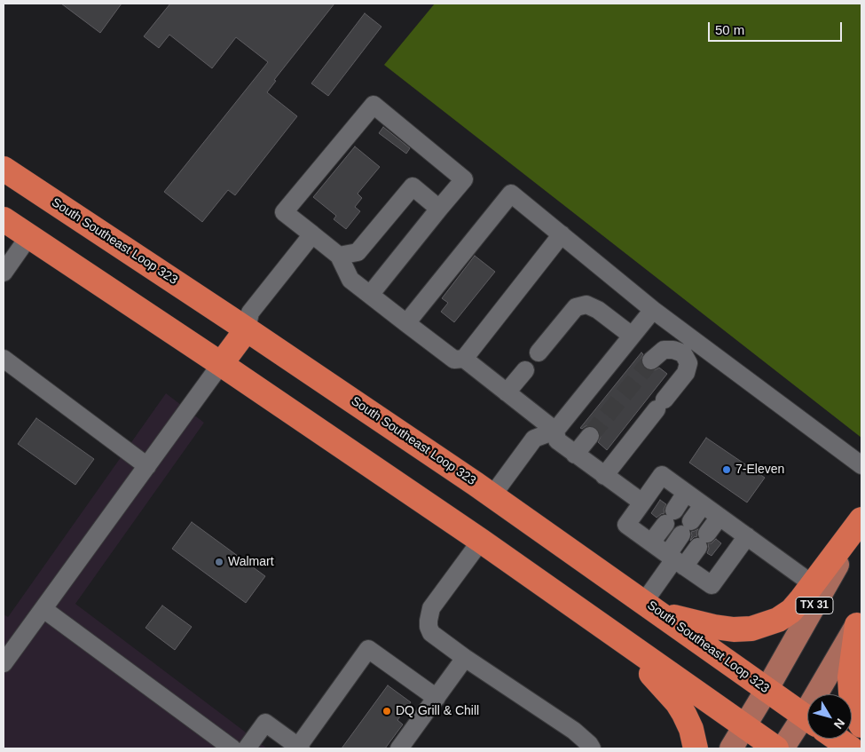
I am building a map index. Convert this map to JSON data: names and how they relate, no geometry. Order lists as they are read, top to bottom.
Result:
{
  "streets": {
    "highway": ["South Southeast Loop 323"],
    "main road": ["TX 31"]
  },
  "crossings": [
    ["South Southeast Loop 323", "TX 31"]
  ],
  "places": ["7-Eleven", "Walmart", "DQ Grill & Chill"],
  "scale_bar": "50 m",
  "north": "bottom right"
}
